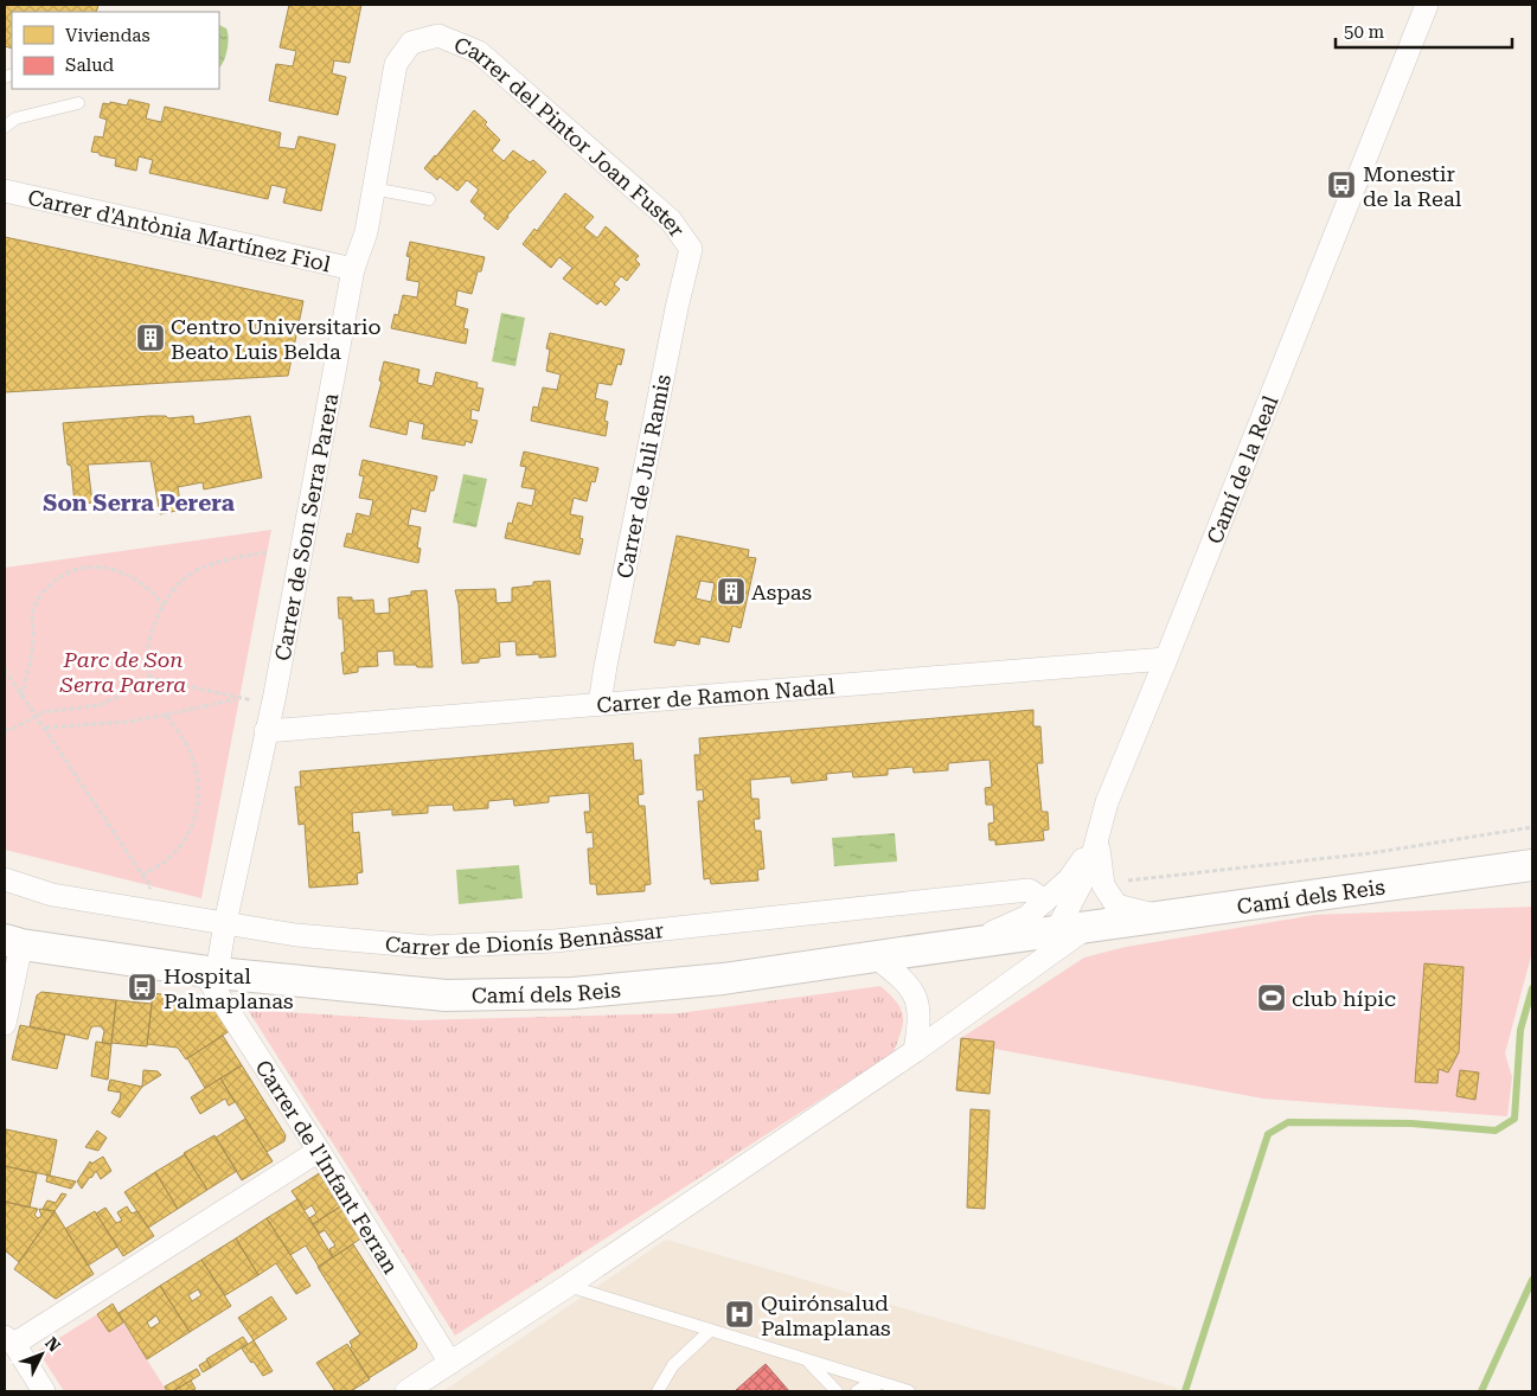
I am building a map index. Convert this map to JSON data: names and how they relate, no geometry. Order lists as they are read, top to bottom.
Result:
{
  "streets": {
    "street": [
      "Carrer del Pintor Joan Fuster",
      "Carrer d'Antònia Martínez Fiol",
      "Camí de la Real",
      "Carrer de Juli Ramis",
      "Carrer de Son Serra Parera",
      "Carrer de Ramon Nadal",
      "Camí dels Reis",
      "Carrer de Dionís Bennàssar",
      "Carrer de l'Infant Ferran"
    ]
  },
  "crossings": [
    ["Carrer del Pintor Joan Fuster", "Carrer de Juli Ramis"],
    ["Carrer del Pintor Joan Fuster", "Carrer de Son Serra Parera"],
    ["Carrer d'Antònia Martínez Fiol", "Carrer de Son Serra Parera"],
    ["Camí de la Real", "Carrer de Ramon Nadal"],
    ["Camí de la Real", "Camí dels Reis"],
    ["Carrer de Juli Ramis", "Carrer de Ramon Nadal"],
    ["Carrer de Son Serra Parera", "Carrer de Ramon Nadal"],
    ["Carrer de Son Serra Parera", "Camí dels Reis"],
    ["Carrer de Son Serra Parera", "Carrer de Dionís Bennàssar"],
    ["Carrer de Son Serra Parera", "Carrer de l'Infant Ferran"],
    ["Camí dels Reis", "Carrer de l'Infant Ferran"]
  ],
  "districts": ["Son Serra Perera"],
  "parks": ["Parc de Son Serra Parera"],
  "places": {
    "bus stop": ["Monestir de la Real", "Hospital Palmaplanas"],
    "building": ["Centro Universitario Beato Luis Belda", "Aspas"],
    "sports": ["club hípic"],
    "hospital": ["Quirónsalud Palmaplanas"]
  },
  "legend": ["Viviendas", "Salud"],
  "scale_bar": "50 m",
  "north": "top right"
}
